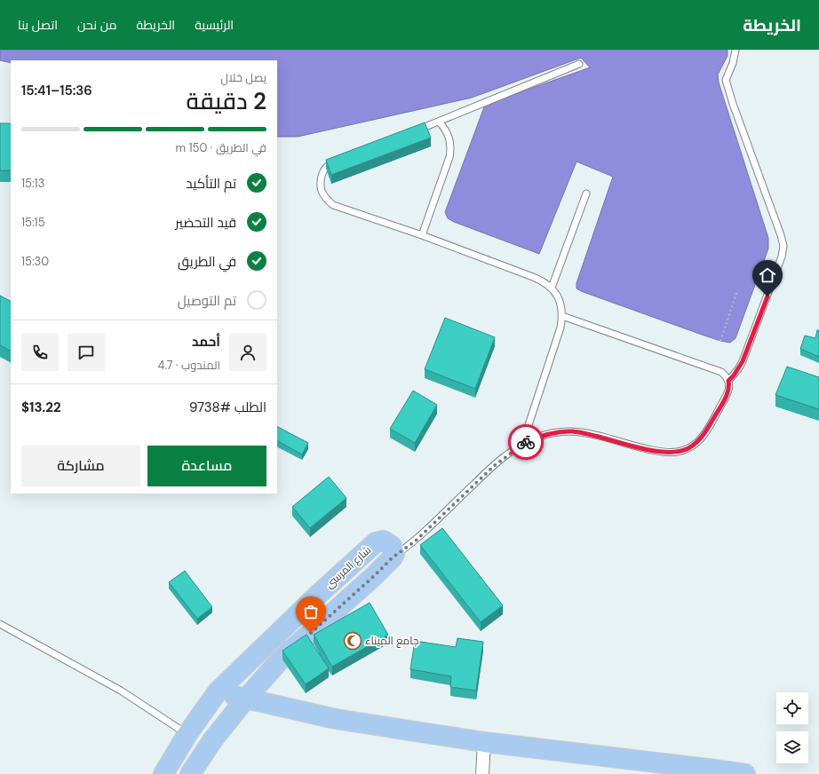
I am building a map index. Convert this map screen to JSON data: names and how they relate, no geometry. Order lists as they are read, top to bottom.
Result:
{
  "streets": {
    "main road": ["شارع المرسى"]
  },
  "places": {
    "mosque": ["جامع الميناء"]
  },
  "page": {
    "header": "الخريطة",
    "nav": [
      "الرئيسية",
      "الخريطة",
      "من نحن",
      "اتصل بنا"
    ],
    "heading": ["2 دقيقة", "يصل خلال", "15:36–15:41"],
    "panel": [
      "أحمد",
      "المندوب · 4.7",
      "الطلب #9738",
      "$13.22"
    ],
    "bar": "في الطريق · 150 m",
    "list": [
      ["تم التأكيد", "15:13"],
      ["قيد التحضير", "15:15"],
      ["في الطريق", "15:30"],
      "تم التوصيل"
    ],
    "buttons": ["مساعدة", "مشاركة"]
  }
}
